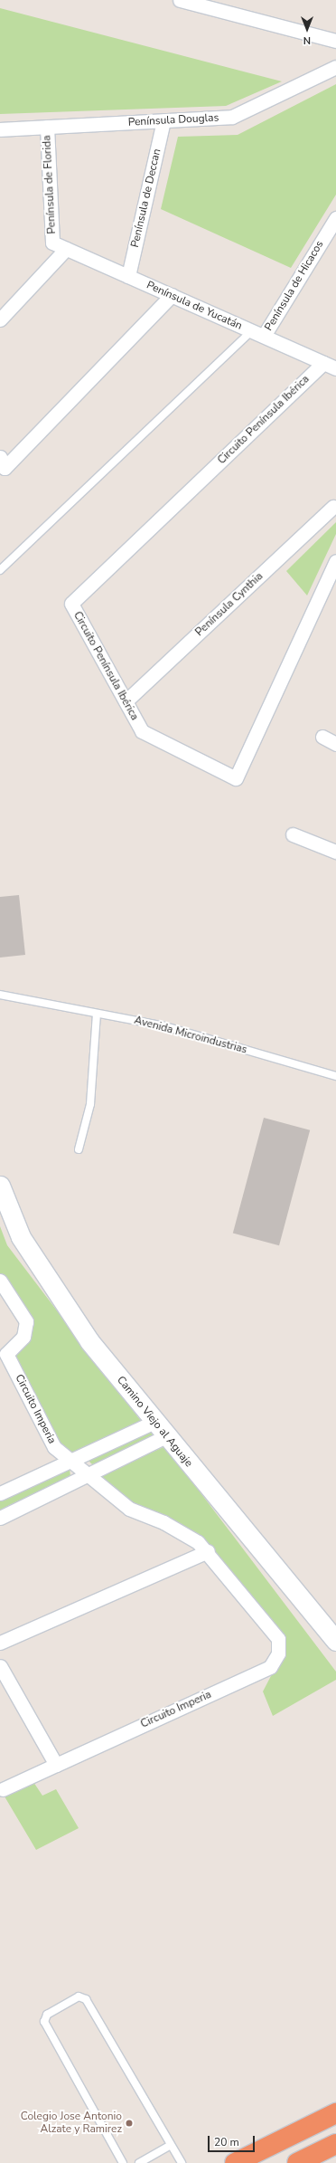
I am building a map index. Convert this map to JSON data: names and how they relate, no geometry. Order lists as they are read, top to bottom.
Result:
{
  "streets": {
    "street": [
      "Península Douglas",
      "Península de Florida",
      "Península de Deccan",
      "Península de Hicacos",
      "Península de Yucatán",
      "Circuito Península Ibérica",
      "Península Cynthia",
      "Circuito Imperia",
      "Camino Viejo al Aguaje"
    ],
    "lane": ["Avenida Microindustrias"]
  },
  "crossings": [
    ["Península Douglas", "Península de Florida"],
    ["Península Douglas", "Península de Deccan"],
    ["Península de Florida", "Península de Yucatán"],
    ["Península de Deccan", "Península de Yucatán"],
    ["Península de Hicacos", "Península de Yucatán"],
    ["Península de Yucatán", "Circuito Península Ibérica"],
    ["Circuito Península Ibérica", "Península Cynthia"]
  ],
  "places": ["Colegio Jose Antonio Alzate y Ramirez"],
  "scale_bar": "20 m",
  "north": "bottom"
}
